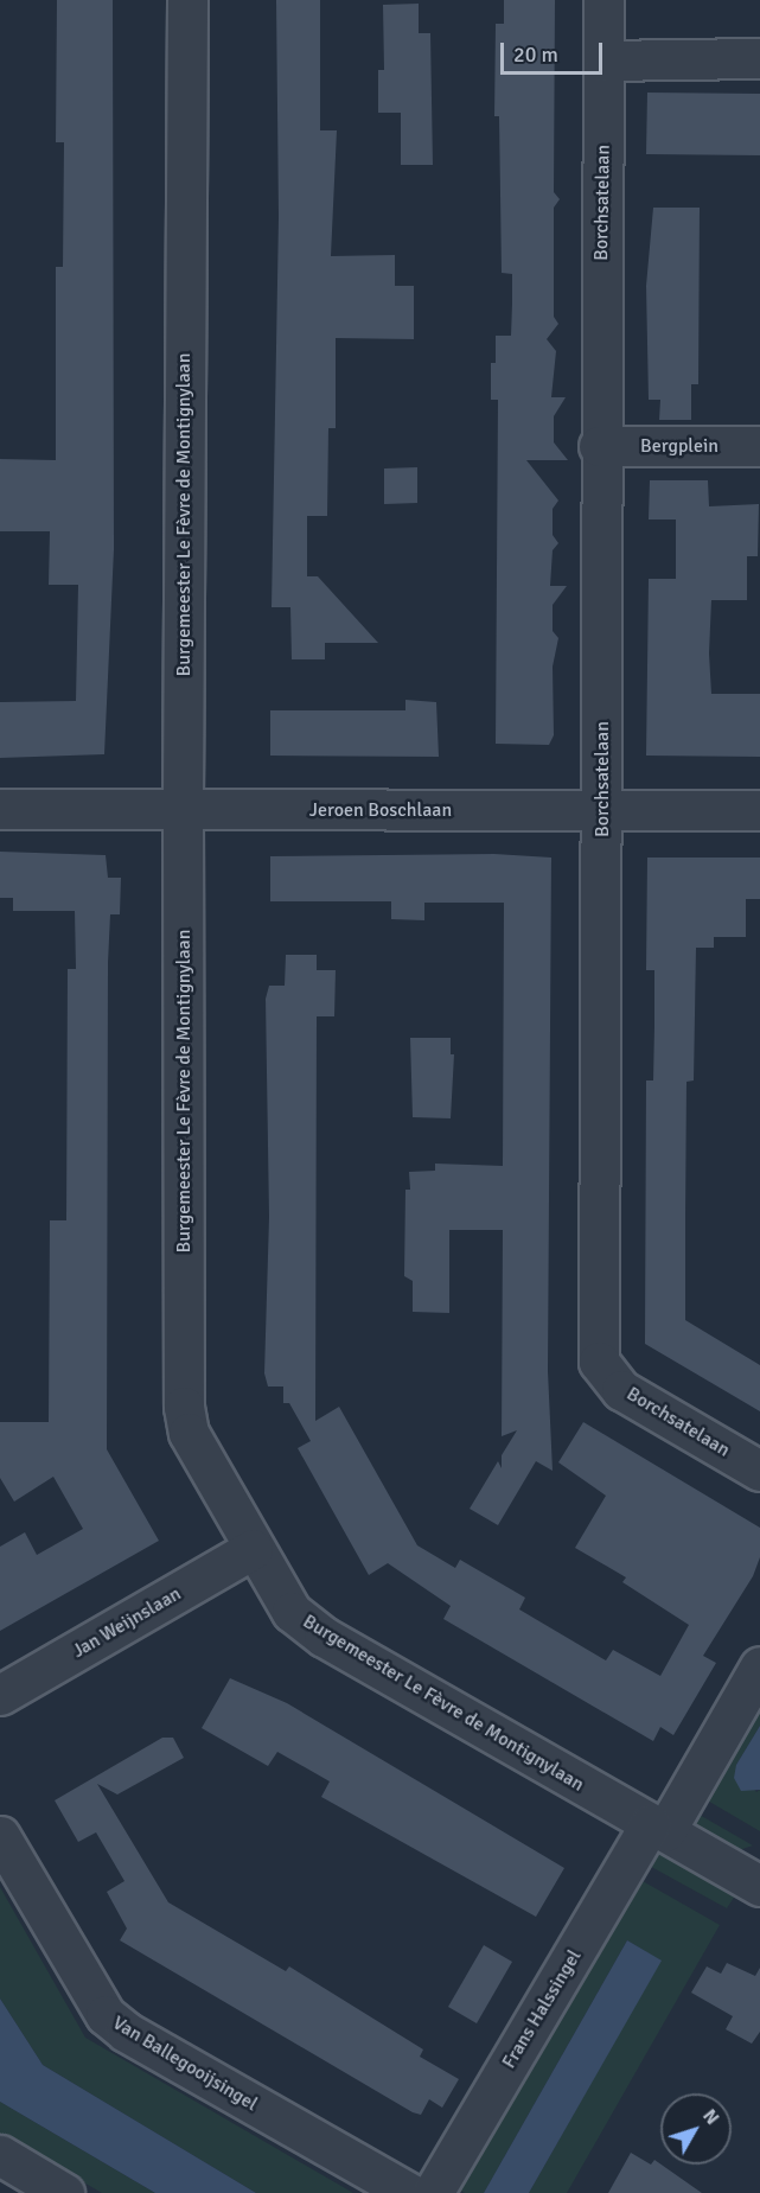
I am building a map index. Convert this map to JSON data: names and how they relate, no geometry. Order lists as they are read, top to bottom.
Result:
{
  "streets": {
    "street": [
      "Borchsatelaan",
      "Bergplein",
      "Burgemeester Le Fèvre de Montignylaan",
      "Jeroen Boschlaan",
      "Jan Weijnslaan",
      "Frans Halssingel",
      "Van Ballegooijsingel"
    ]
  },
  "crossings": [
    ["Borchsatelaan", "Bergplein"],
    ["Borchsatelaan", "Jeroen Boschlaan"],
    ["Burgemeester Le Fèvre de Montignylaan", "Jeroen Boschlaan"],
    ["Burgemeester Le Fèvre de Montignylaan", "Jan Weijnslaan"],
    ["Burgemeester Le Fèvre de Montignylaan", "Frans Halssingel"]
  ],
  "scale_bar": "20 m",
  "north": "top right"
}
